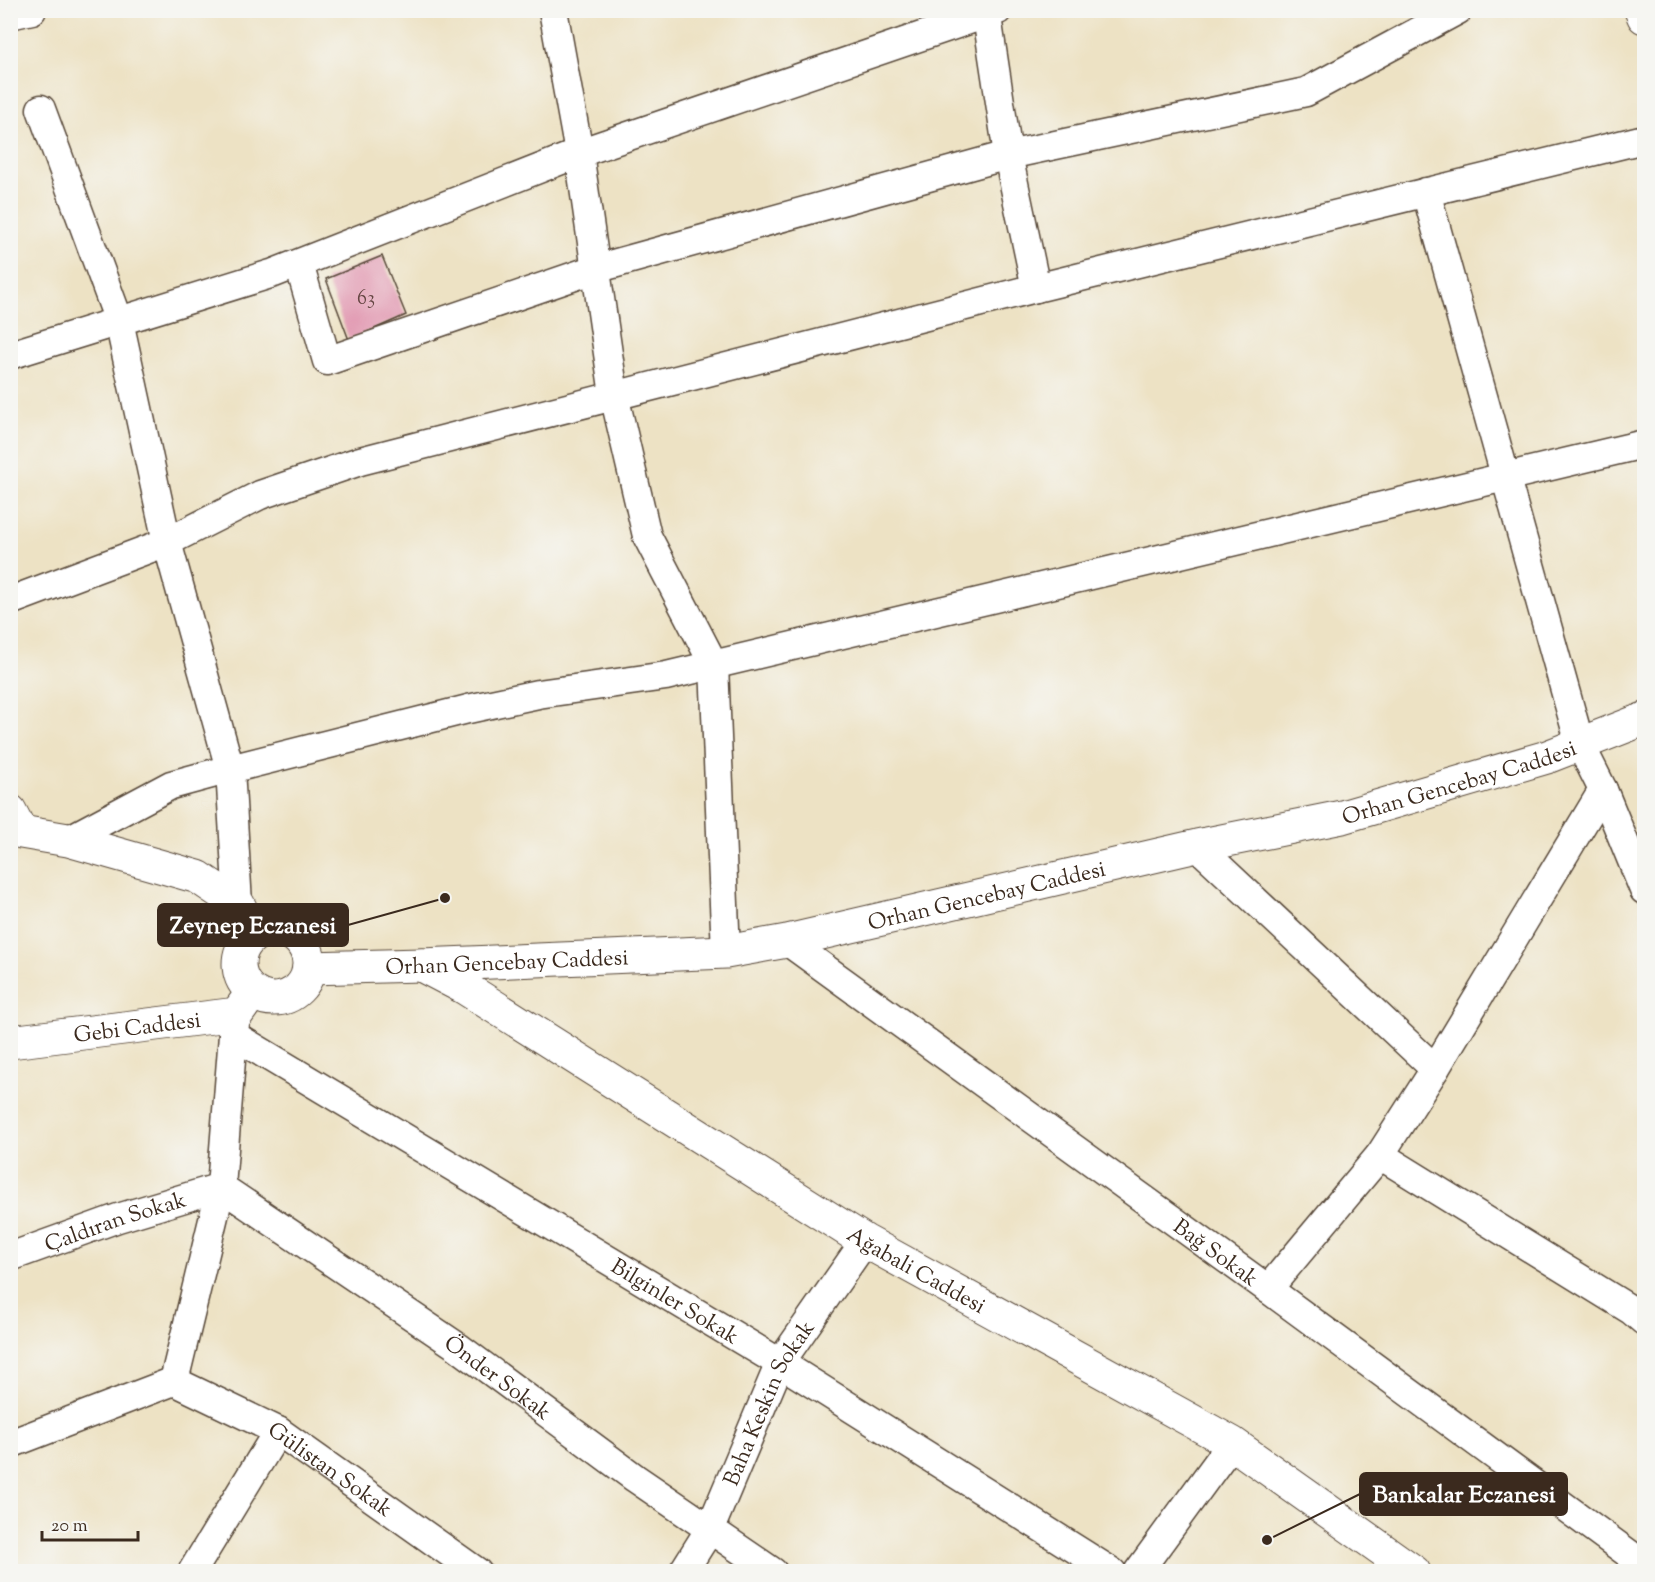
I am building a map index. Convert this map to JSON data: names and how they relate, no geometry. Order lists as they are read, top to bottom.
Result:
{
  "streets": {
    "main road": ["Orhan Gencebay Caddesi", "Gebi Caddesi", "Ağabali Caddesi"],
    "street": [
      "Çaldıran Sokak",
      "Bağ Sokak",
      "Bilginler Sokak",
      "Önder Sokak",
      "Baha Keskin Sokak",
      "Gülistan Sokak"
    ]
  },
  "crossings": [
    ["Orhan Gencebay Caddesi", "Gebi Caddesi"],
    ["Orhan Gencebay Caddesi", "Bağ Sokak"],
    ["Orhan Gencebay Caddesi", "Ağabali Caddesi"],
    ["Gebi Caddesi", "Bilginler Sokak"],
    ["Çaldıran Sokak", "Önder Sokak"],
    ["Ağabali Caddesi", "Baha Keskin Sokak"],
    ["Bilginler Sokak", "Baha Keskin Sokak"],
    ["Önder Sokak", "Baha Keskin Sokak"]
  ],
  "places": ["Zeynep Eczanesi", "Bankalar Eczanesi"],
  "house_numbers": ["63"],
  "scale_bar": "20 m"
}
